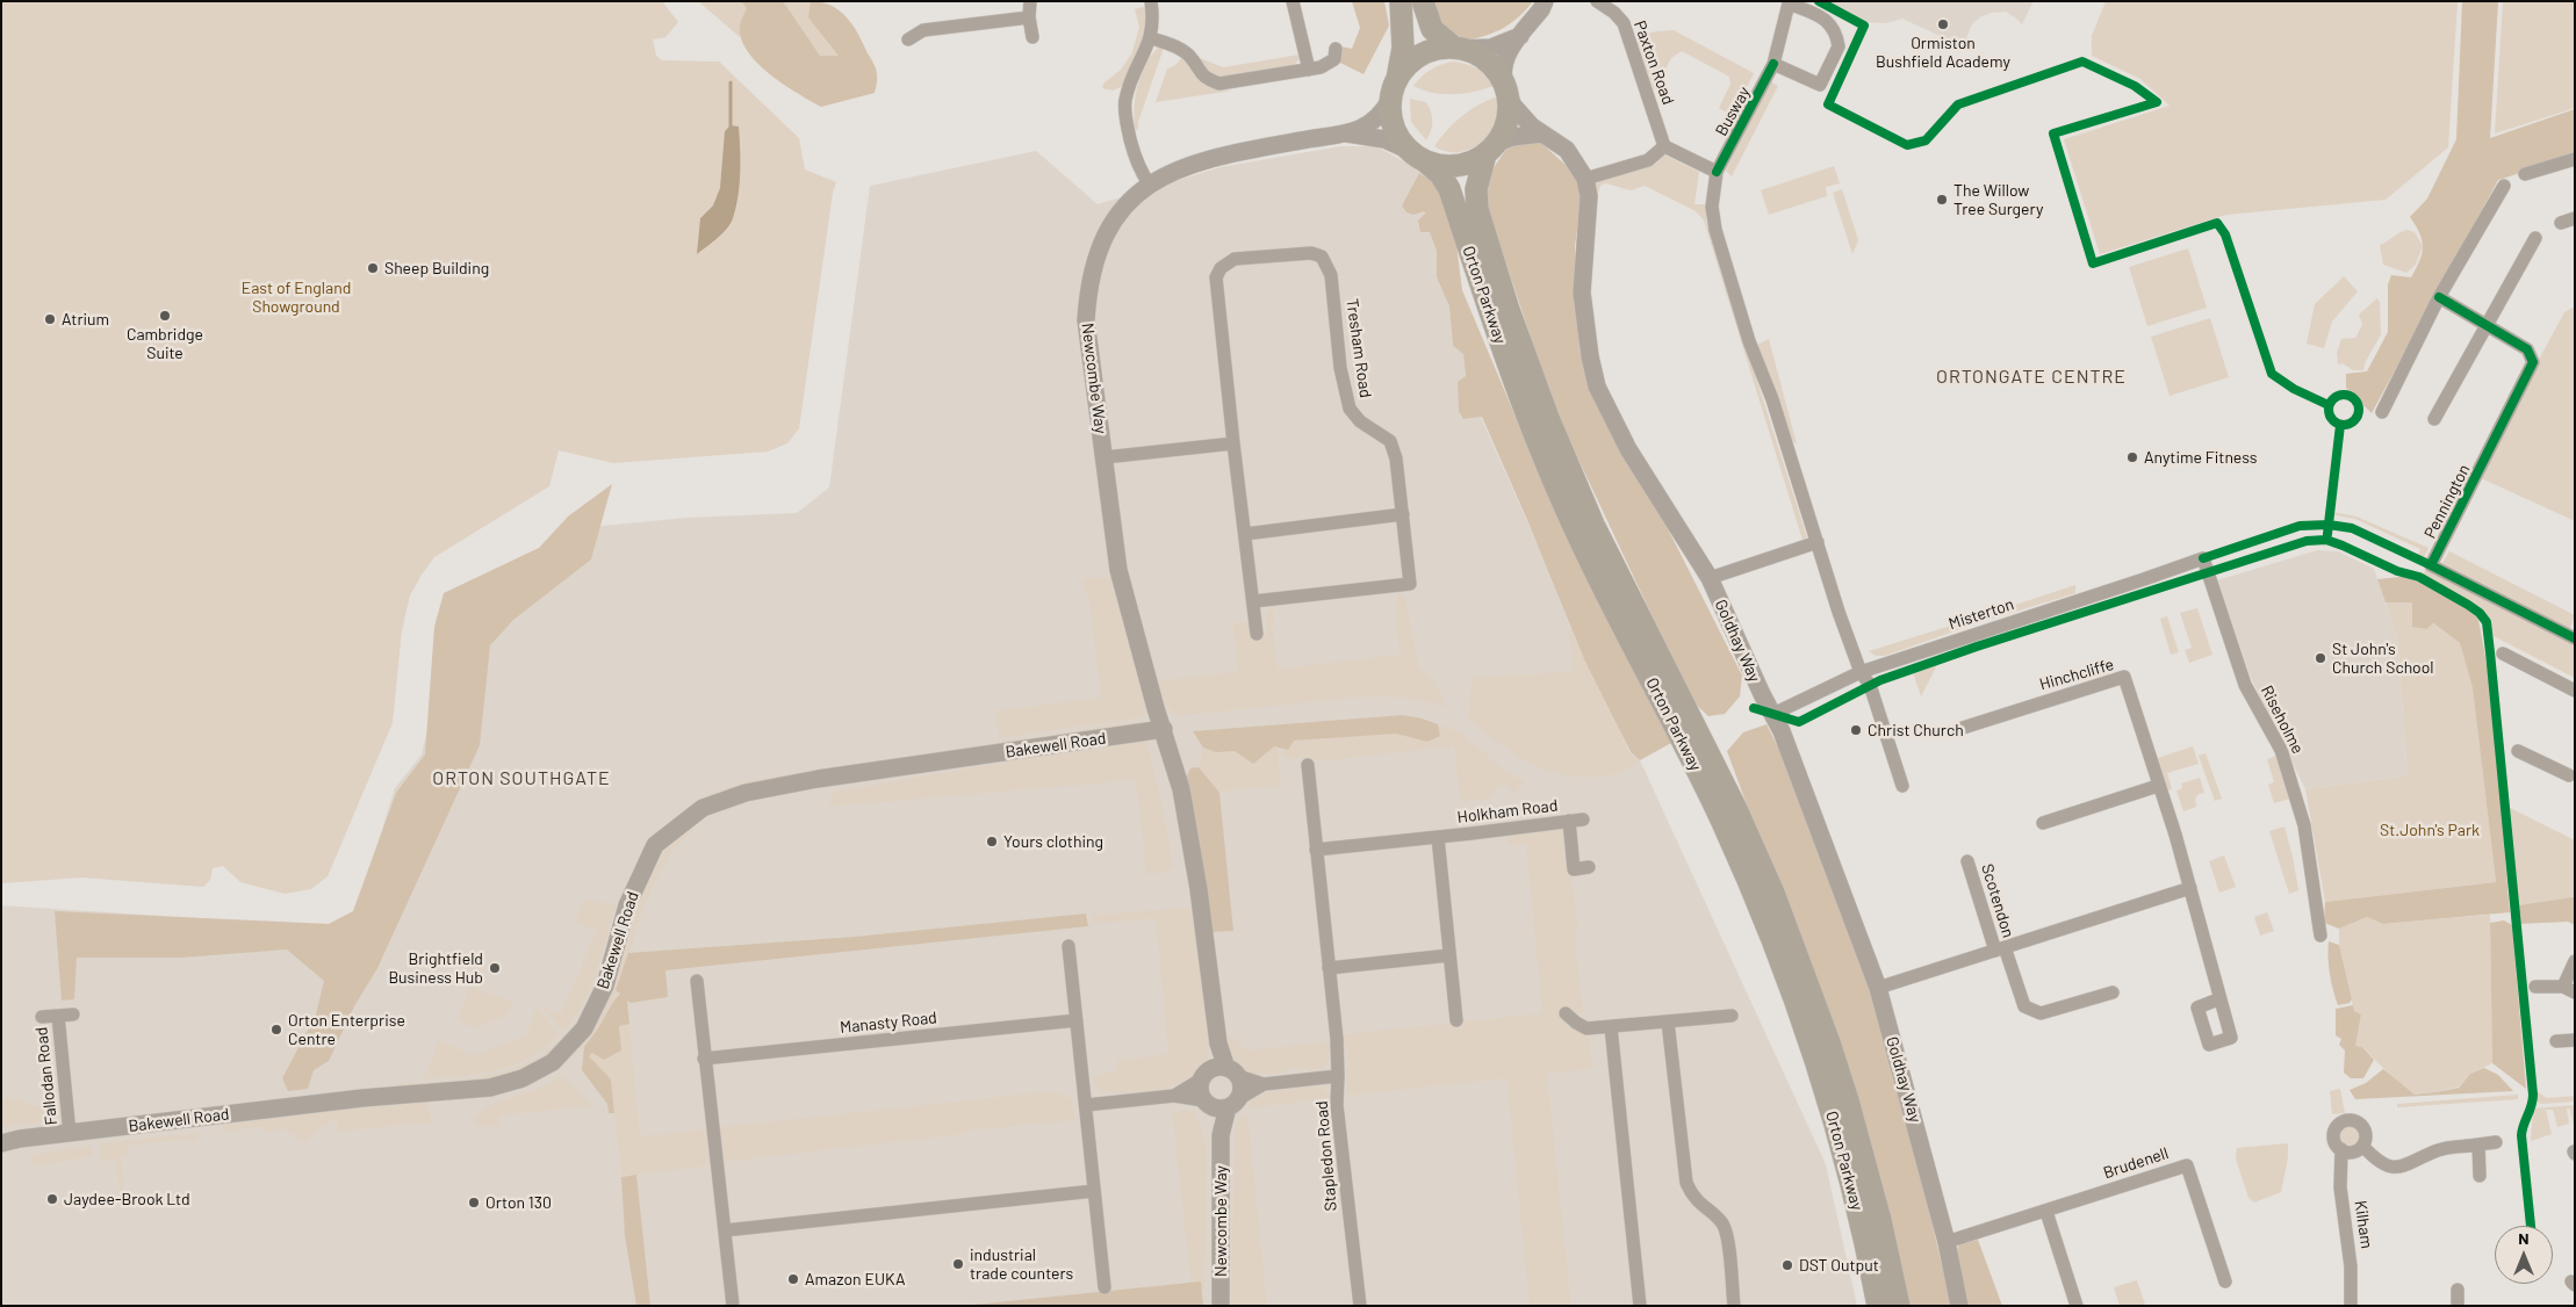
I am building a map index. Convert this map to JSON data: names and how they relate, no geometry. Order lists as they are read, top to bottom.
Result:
{
  "streets": {
    "main road": ["Orton Parkway"],
    "street": [
      "Paxton Road",
      "Busway",
      "Tresham Road",
      "Newcombe Way",
      "Pennington",
      "Misterton",
      "Goldhay Way",
      "Hinchcliffe",
      "Riseholme",
      "Bakewell Road",
      "Holkham Road",
      "Scotendon",
      "Manasty Road",
      "Fallodan Road",
      "Stapledon Road",
      "Brudenell",
      "Kilham"
    ]
  },
  "crossings": [
    ["Busway", "Misterton"],
    ["Orton Parkway", "Newcombe Way"],
    ["Orton Parkway", "Goldhay Way"],
    ["Newcombe Way", "Goldhay Way"],
    ["Newcombe Way", "Bakewell Road"],
    ["Newcombe Way", "Stapledon Road"],
    ["Misterton", "Goldhay Way"],
    ["Misterton", "Riseholme"],
    ["Goldhay Way", "Brudenell"],
    ["Bakewell Road", "Fallodan Road"]
  ],
  "districts": ["ORTONGATE CENTRE", "ORTON SOUTHGATE"],
  "parks": ["East of England Showground", "St.John's Park"],
  "places": [
    "Ormiston Bushfield Academy",
    "The Willow Tree Surgery",
    "Sheep Building",
    "Cambridge Suite",
    "Atrium",
    "Anytime Fitness",
    "St John's Church School",
    "Christ Church",
    "Yours clothing",
    "Brightfield Business Hub",
    "Orton Enterprise Centre",
    "Jaydee-Brook Ltd",
    "Orton 130",
    "industrial trade counters",
    "DST Output",
    "Amazon EUKA"
  ],
  "north": "top"
}
